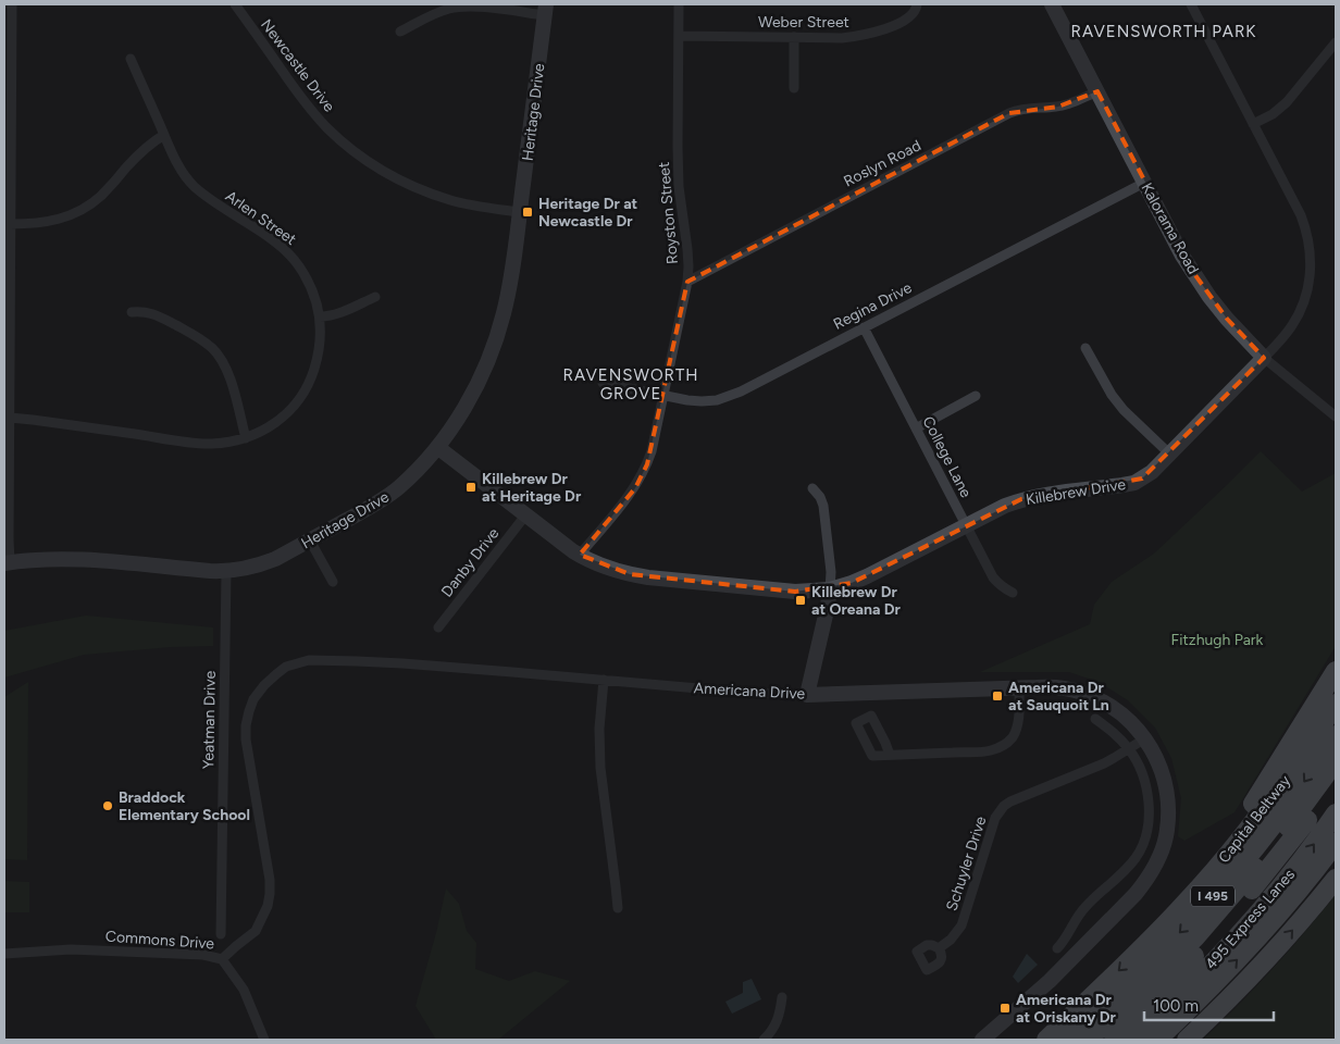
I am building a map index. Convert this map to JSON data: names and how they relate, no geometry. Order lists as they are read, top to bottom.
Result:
{
  "streets": {
    "highway": ["Capital Beltway", "I 495", "495 Express Lanes"],
    "street": [
      "Weber Street",
      "Newcastle Drive",
      "Heritage Drive",
      "Roslyn Road",
      "Royston Street",
      "Arlen Street",
      "Kalorama Road",
      "Regina Drive",
      "College Lane",
      "Killebrew Drive",
      "Danby Drive",
      "Americana Drive",
      "Yeatman Drive",
      "Schuyler Drive",
      "Commons Drive"
    ]
  },
  "crossings": [
    ["Weber Street", "Royston Street"],
    ["Newcastle Drive", "Heritage Drive"],
    ["Heritage Drive", "Killebrew Drive"],
    ["Heritage Drive", "Yeatman Drive"],
    ["Roslyn Road", "Royston Street"],
    ["Roslyn Road", "Kalorama Road"],
    ["Royston Street", "Regina Drive"],
    ["Royston Street", "Killebrew Drive"],
    ["Kalorama Road", "Regina Drive"],
    ["Kalorama Road", "Killebrew Drive"],
    ["Regina Drive", "College Lane"],
    ["College Lane", "Killebrew Drive"],
    ["Killebrew Drive", "Danby Drive"],
    ["Americana Drive", "Schuyler Drive"],
    ["Americana Drive", "Commons Drive"]
  ],
  "districts": ["RAVENSWORTH PARK", "RAVENSWORTH GROVE"],
  "parks": ["Fitzhugh Park"],
  "places": {
    "transit": [
      "Heritage Dr at Newcastle Dr",
      "Killebrew Dr at Heritage Dr",
      "Killebrew Dr at Oreana Dr",
      "Americana Dr at Sauquoit Ln",
      "Americana Dr at Oriskany Dr"
    ],
    "other": ["Braddock Elementary School"]
  },
  "scale_bar": "100 m"
}
